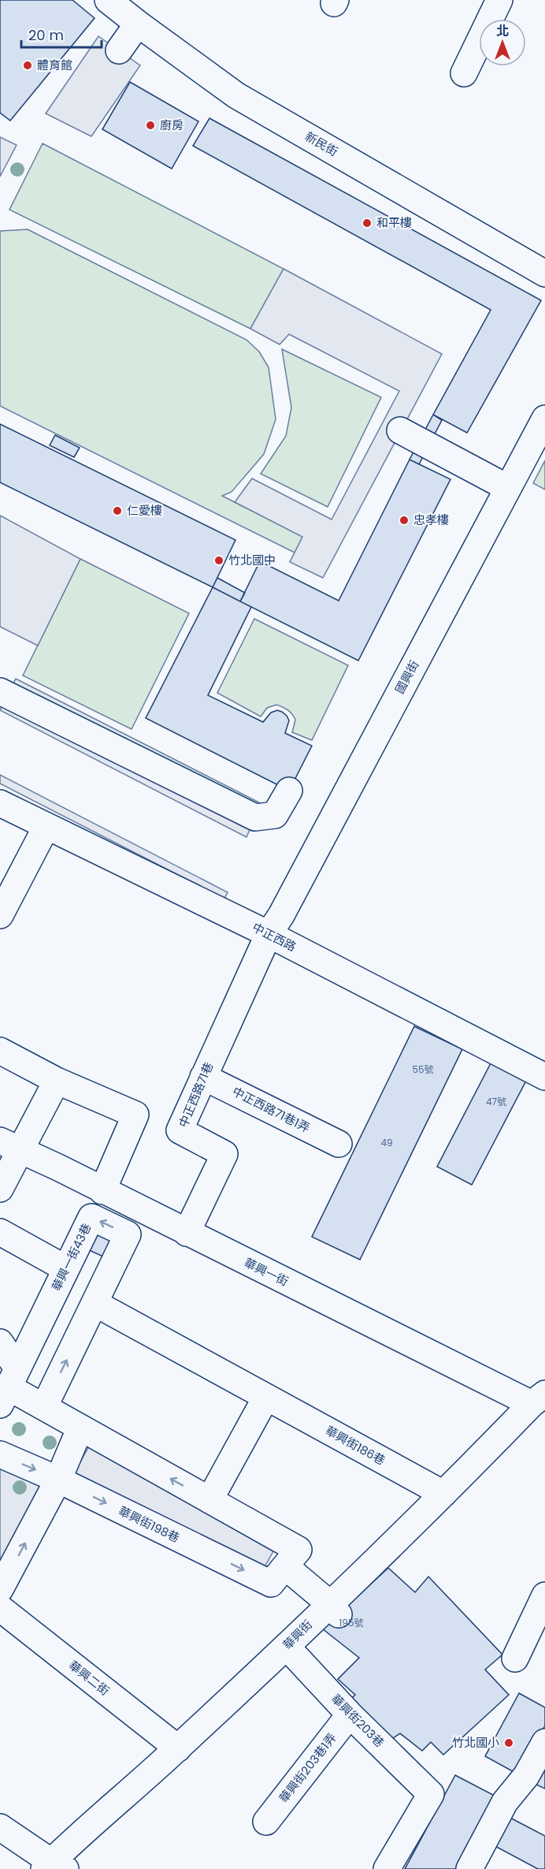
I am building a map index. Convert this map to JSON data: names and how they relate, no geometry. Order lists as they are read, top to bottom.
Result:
{
  "streets": {
    "street": [
      "新民街",
      "國興街",
      "中正西路",
      "中正西路71巷",
      "中正西路71巷1弄",
      "華興一街43巷",
      "華興一街",
      "華興街186巷",
      "華興街198巷",
      "華興街",
      "華興二街",
      "華興街203巷",
      "華興街203巷1弄"
    ]
  },
  "crossings": [
    ["國興街", "中正西路"],
    ["國興街", "中正西路71巷"],
    ["中正西路", "中正西路71巷"],
    ["中正西路71巷", "中正西路71巷1弄"],
    ["中正西路71巷", "華興一街"],
    ["華興一街43巷", "華興街186巷"],
    ["華興一街43巷", "華興街198巷"],
    ["華興一街", "華興街"],
    ["華興街186巷", "華興街"],
    ["華興街", "華興二街"],
    ["華興街", "華興街203巷"],
    ["華興街203巷", "華興街203巷1弄"]
  ],
  "places": [
    "體育館",
    "廚房",
    "和平樓",
    "仁愛樓",
    "忠孝樓",
    "竹北國中",
    "竹北國小"
  ],
  "house_numbers": [
    "55號",
    "47號",
    "49",
    "195號"
  ],
  "scale_bar": "20 m",
  "north": "top"
}
